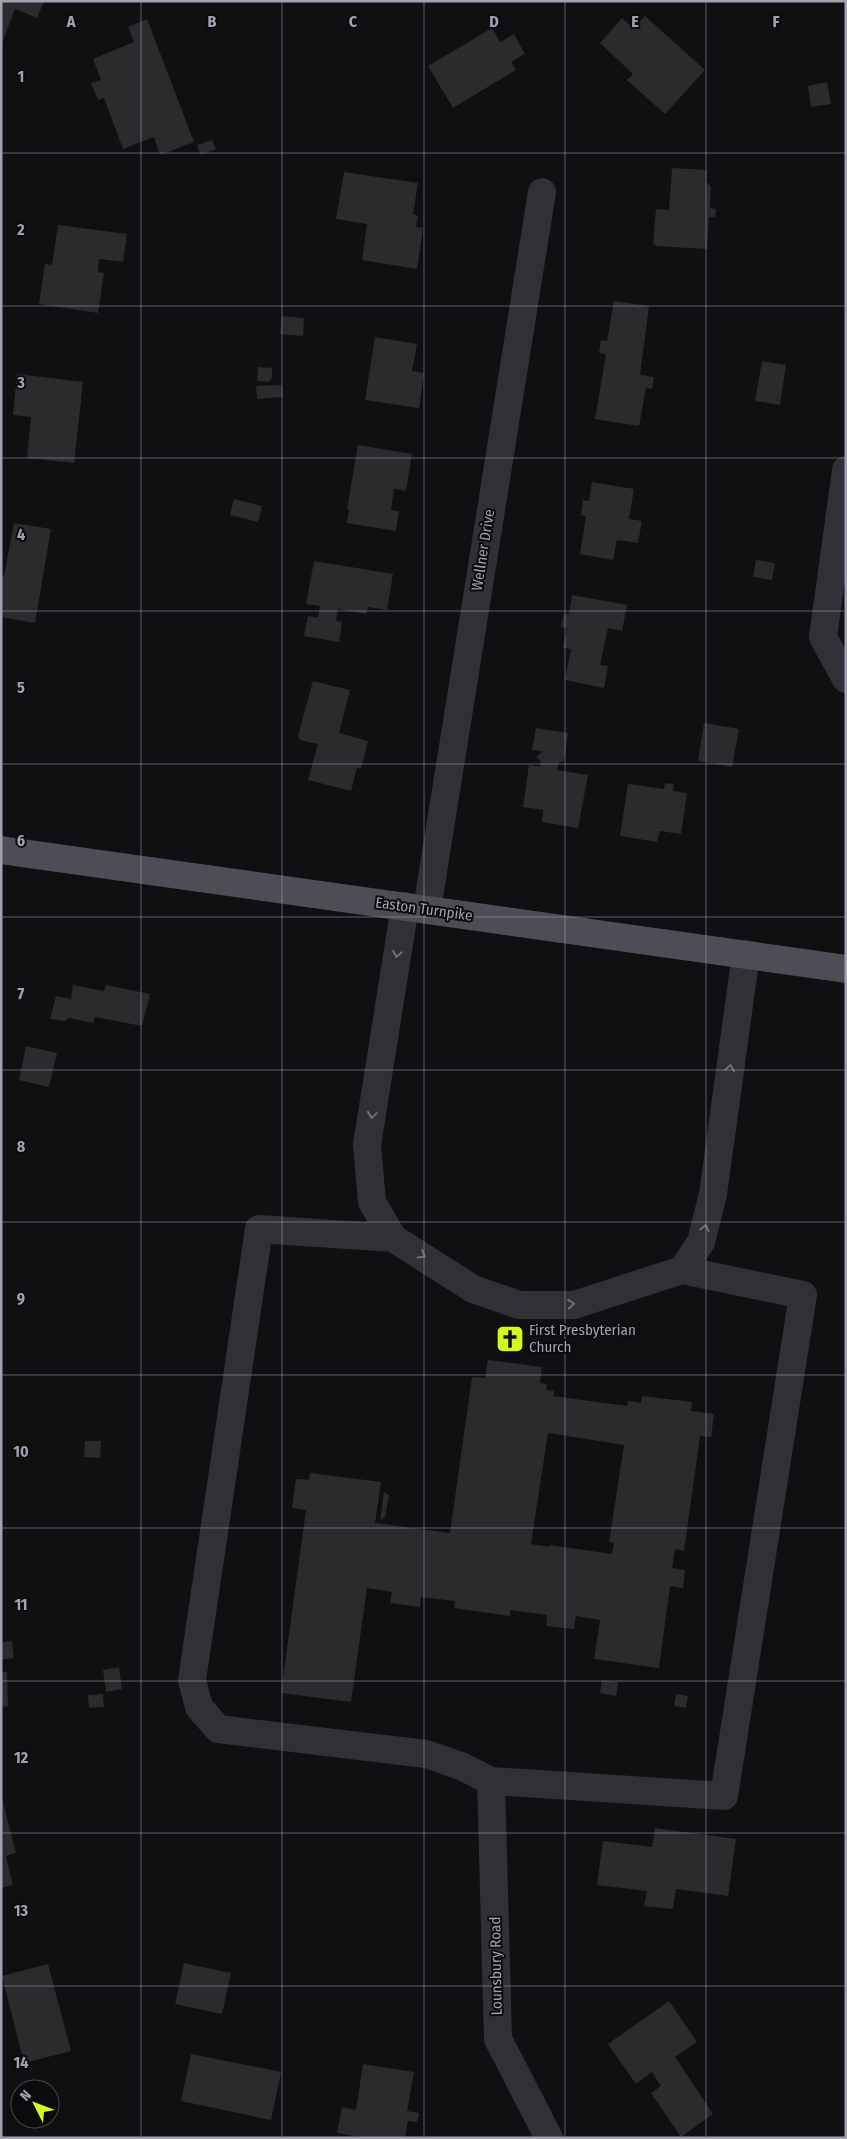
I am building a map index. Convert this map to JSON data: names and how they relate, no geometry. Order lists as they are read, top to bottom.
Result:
{
  "streets": {
    "main road": ["Easton Turnpike"],
    "street": ["Wellner Drive", "Lounsbury Road"]
  },
  "crossings": [
    ["Wellner Drive", "Easton Turnpike"]
  ],
  "places": {
    "church": ["First Presbyterian Church"]
  },
  "north": "top left",
  "grid": {
    "columns": [
      "A",
      "B",
      "C",
      "D",
      "E",
      "F"
    ],
    "rows": [
      "1",
      "2",
      "3",
      "4",
      "5",
      "6",
      "7",
      "8",
      "9",
      "10",
      "11",
      "12",
      "13",
      "14"
    ]
  }
}
